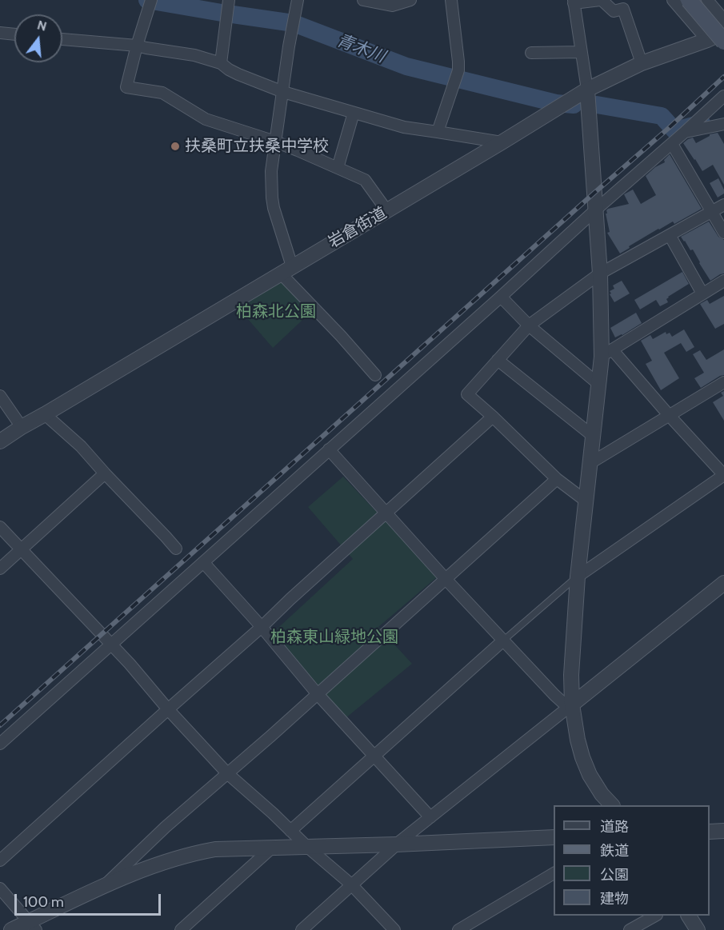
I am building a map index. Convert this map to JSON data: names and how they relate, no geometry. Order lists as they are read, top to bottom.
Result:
{
  "streets": {
    "street": ["岩倉街道"]
  },
  "water": ["青木川"],
  "parks": ["柏森北公園", "柏森東山緑地公園"],
  "places": ["扶桑町立扶桑中学校"],
  "legend": [
    "道路",
    "鉄道",
    "公園",
    "建物"
  ],
  "scale_bar": "100 m",
  "north": "top"
}
